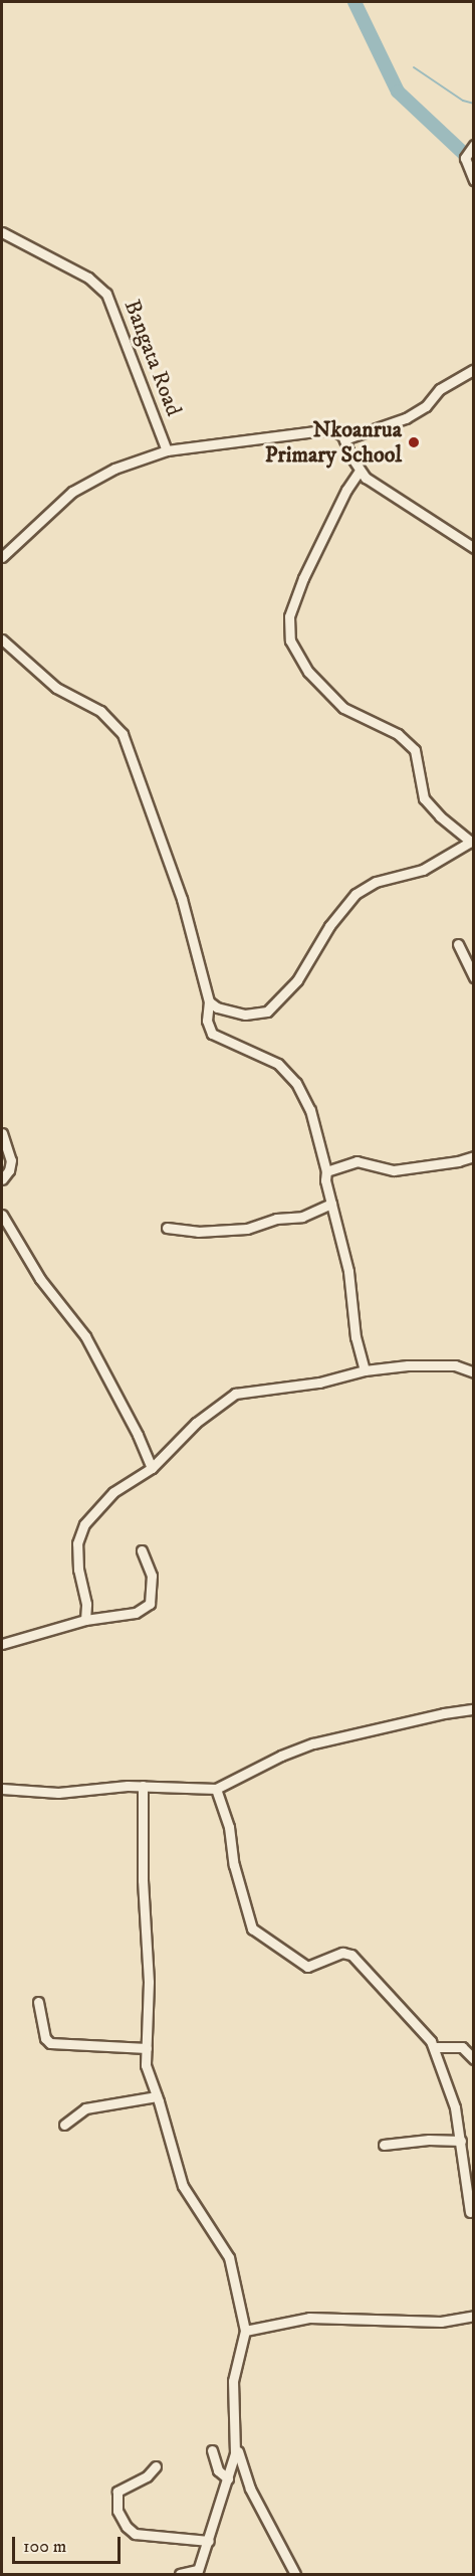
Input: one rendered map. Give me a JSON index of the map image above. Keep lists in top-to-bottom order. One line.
{"streets":{"street":["Bangata Road"]},"places":["Nkoanrua Primary School"],"scale_bar":"100 m"}
